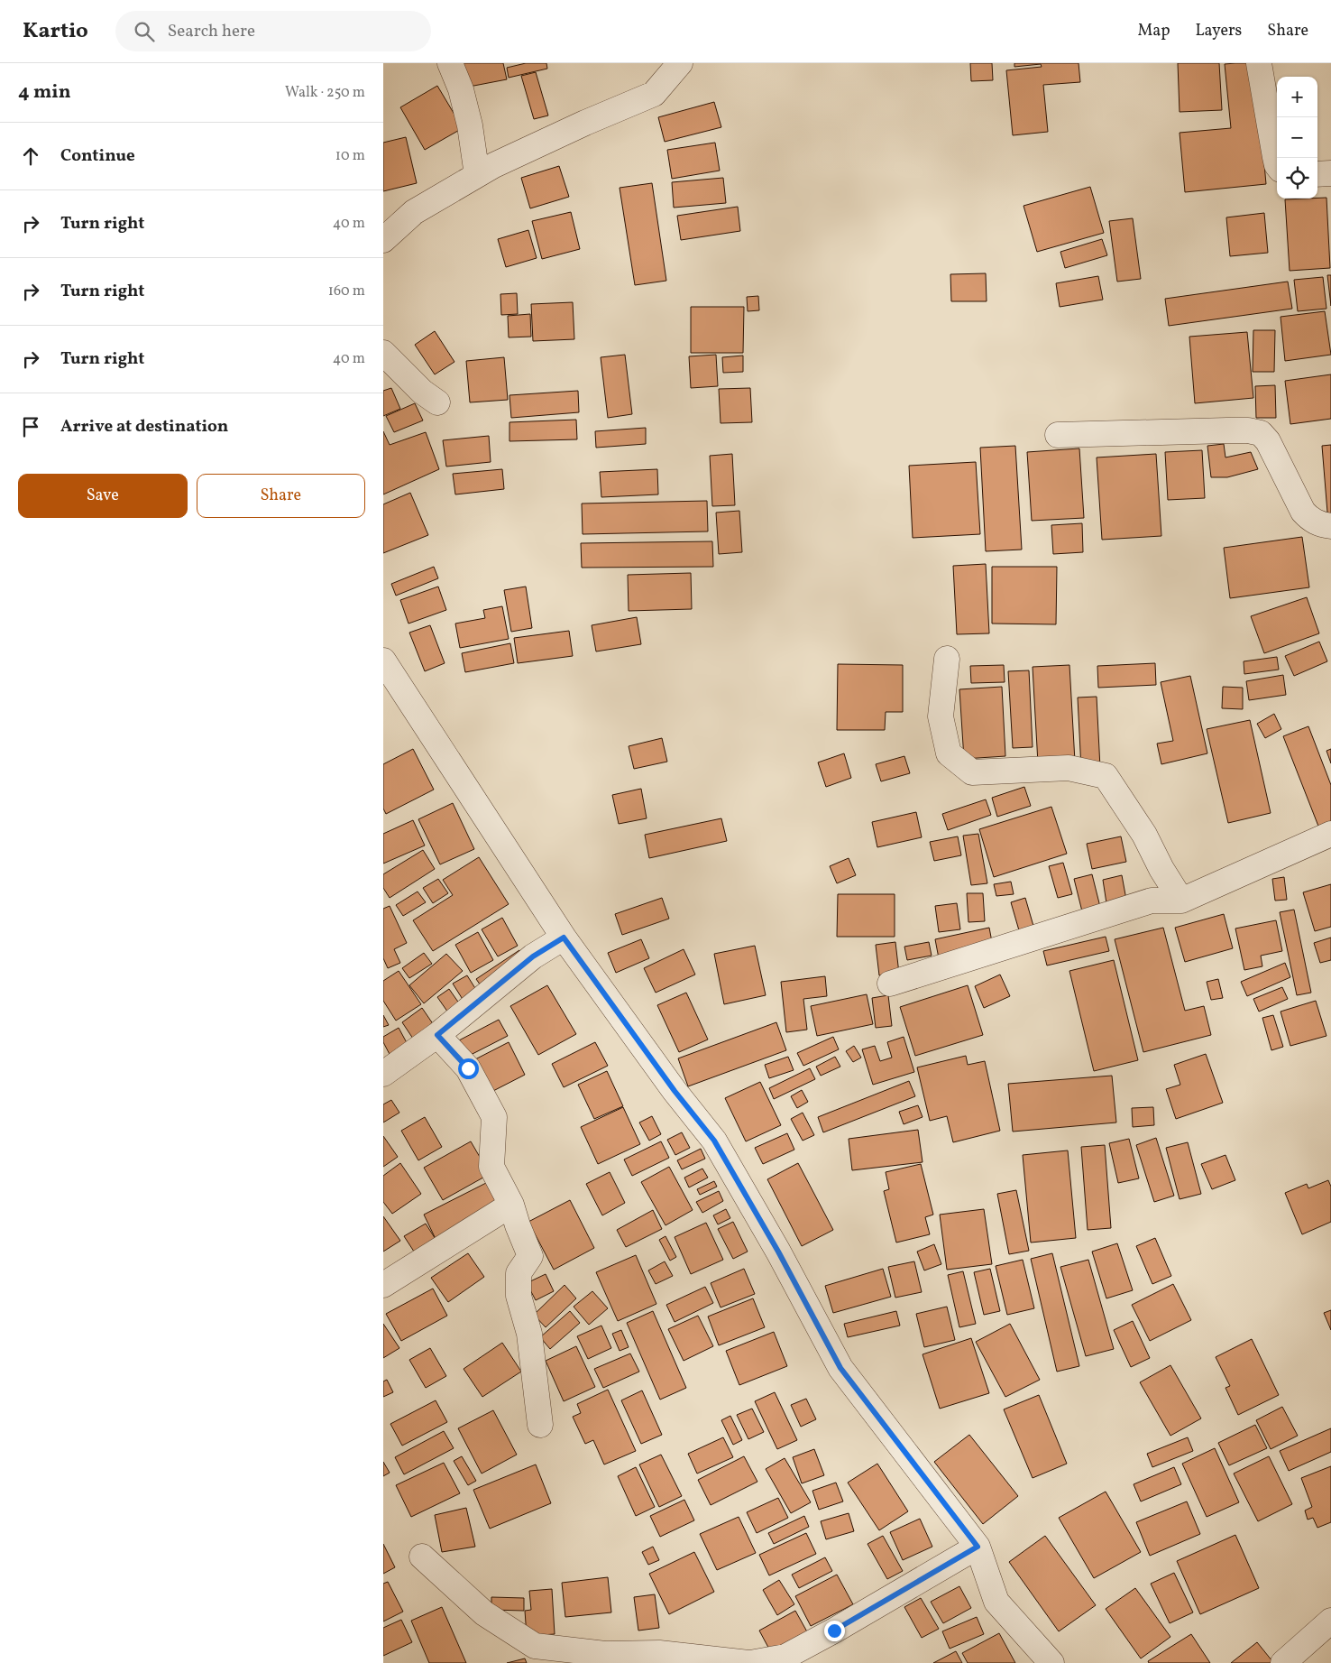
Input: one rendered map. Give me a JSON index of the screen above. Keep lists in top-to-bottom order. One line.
{"page":{"header":"Kartio","search":"Search here","nav":["Map","Layers","Share"],"heading":["4 min","Walk · 250 m"],"map_buttons":["+","−"],"list":[["Continue","10 m"],["Turn right","40 m"],["Turn right","160 m"],["Turn right","40 m"],"Arrive at destination"],"buttons":["Save","Share"]}}
